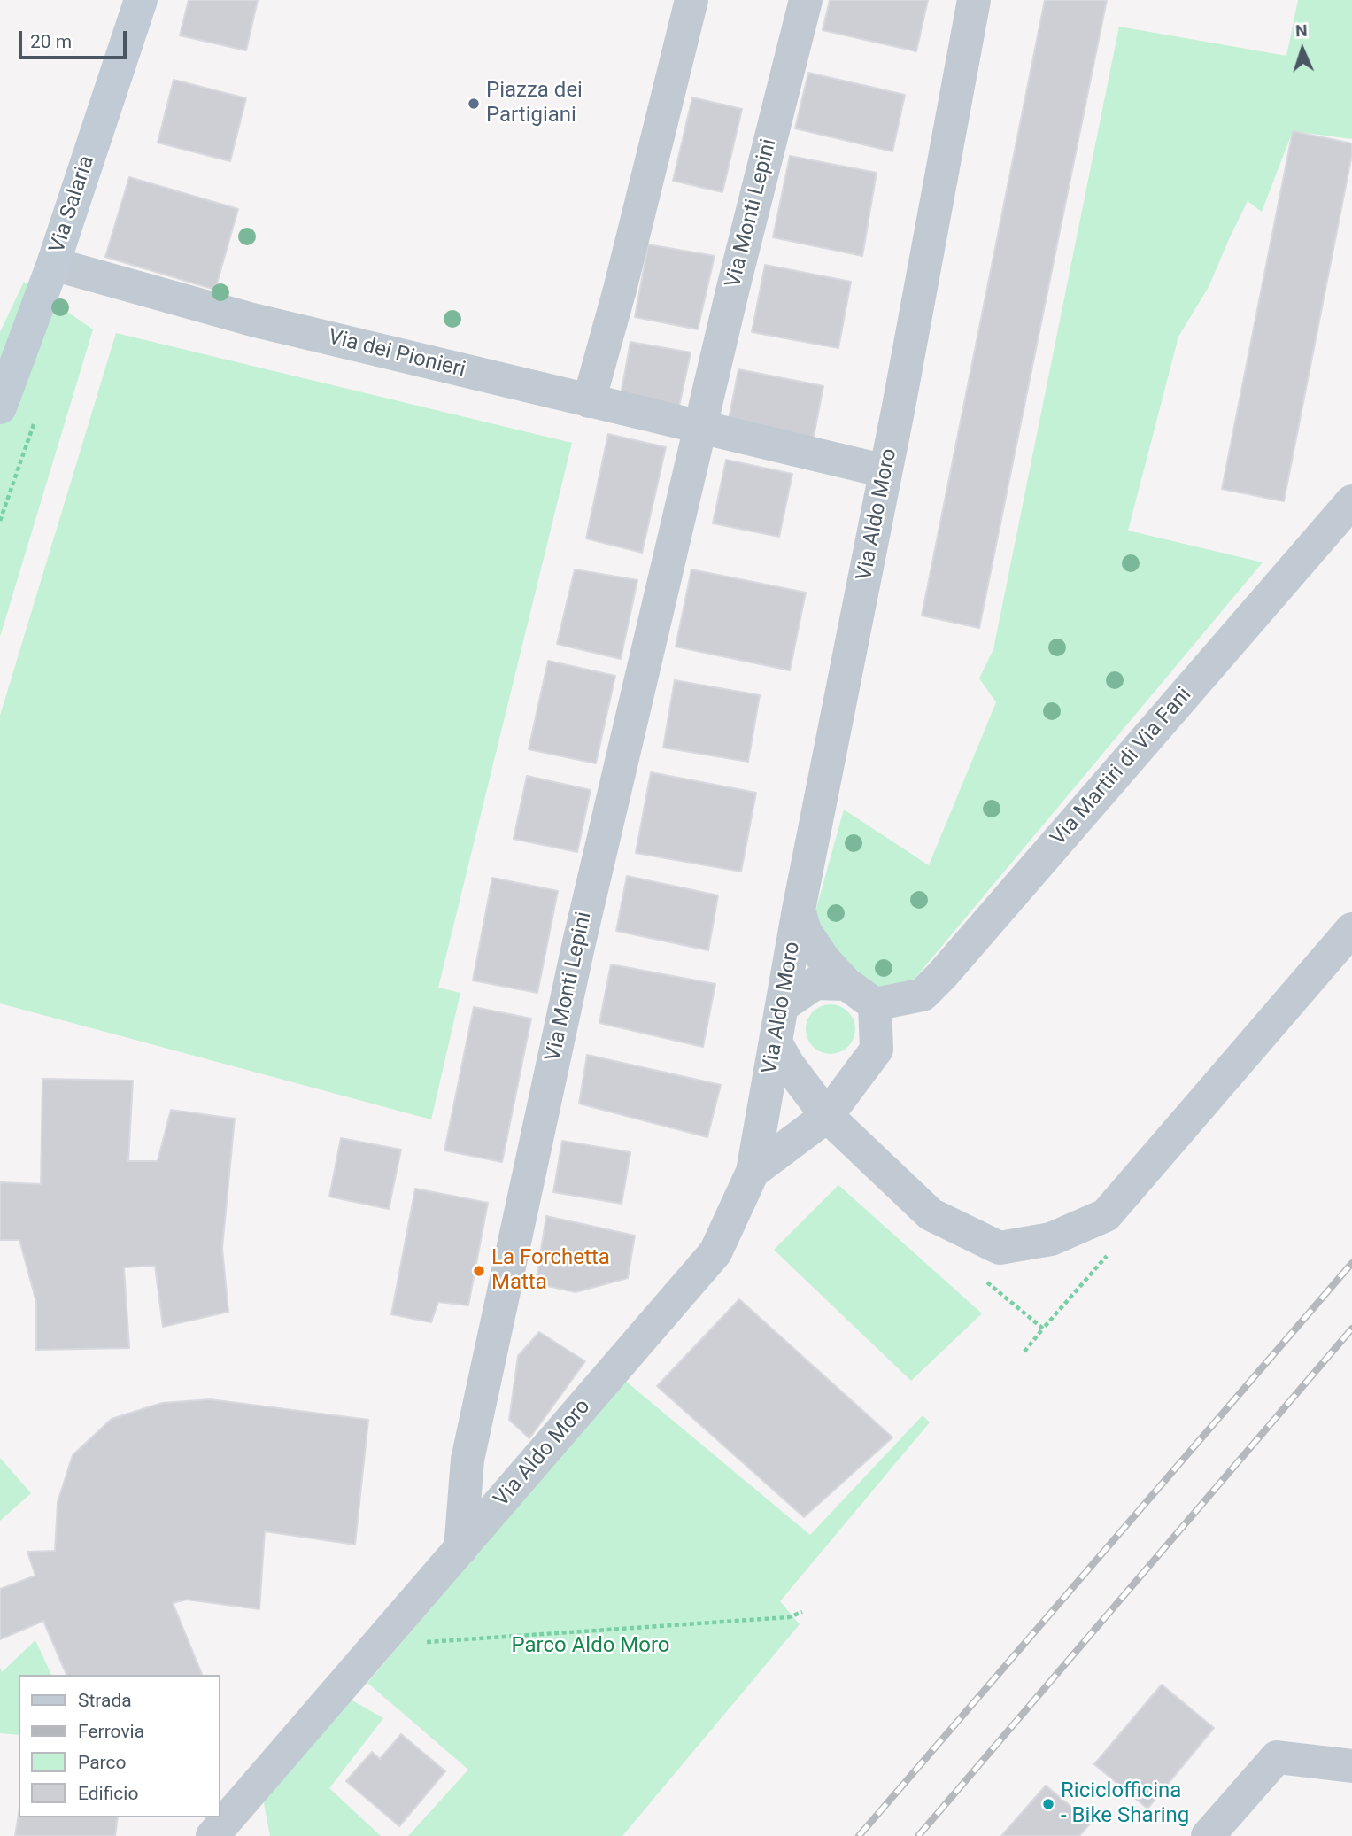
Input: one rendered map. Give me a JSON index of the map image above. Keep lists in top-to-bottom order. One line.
{"streets":{"main road":["Via Salaria"],"street":["Via Monti Lepini","Via dei Pionieri","Via Aldo Moro","Via Martiri di Via Fani"]},"crossings":[["Via Salaria","Via dei Pionieri"],["Via Monti Lepini","Via dei Pionieri"],["Via Monti Lepini","Via Aldo Moro"],["Via Aldo Moro","Via Martiri di Via Fani"]],"parks":["Parco Aldo Moro"],"places":["Piazza dei Partigiani","La Forchetta Matta","Riciclofficina - Bike Sharing"],"legend":["Strada","Ferrovia","Parco","Edificio"],"scale_bar":"20 m","north":"top"}
